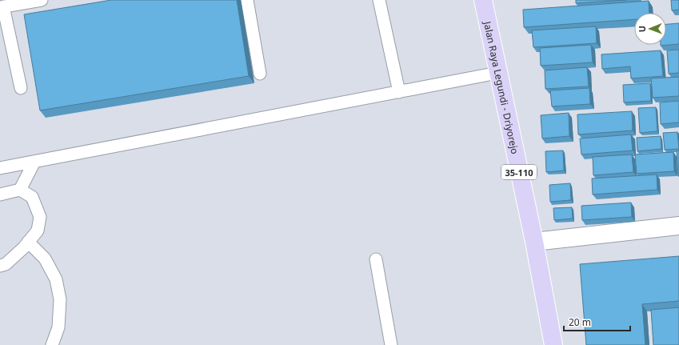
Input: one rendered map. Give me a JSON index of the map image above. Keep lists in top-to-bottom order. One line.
{"streets":{"main road":["Jalan Raya Legundi - Driyorejo","35-110"]},"scale_bar":"20 m","north":"left"}
